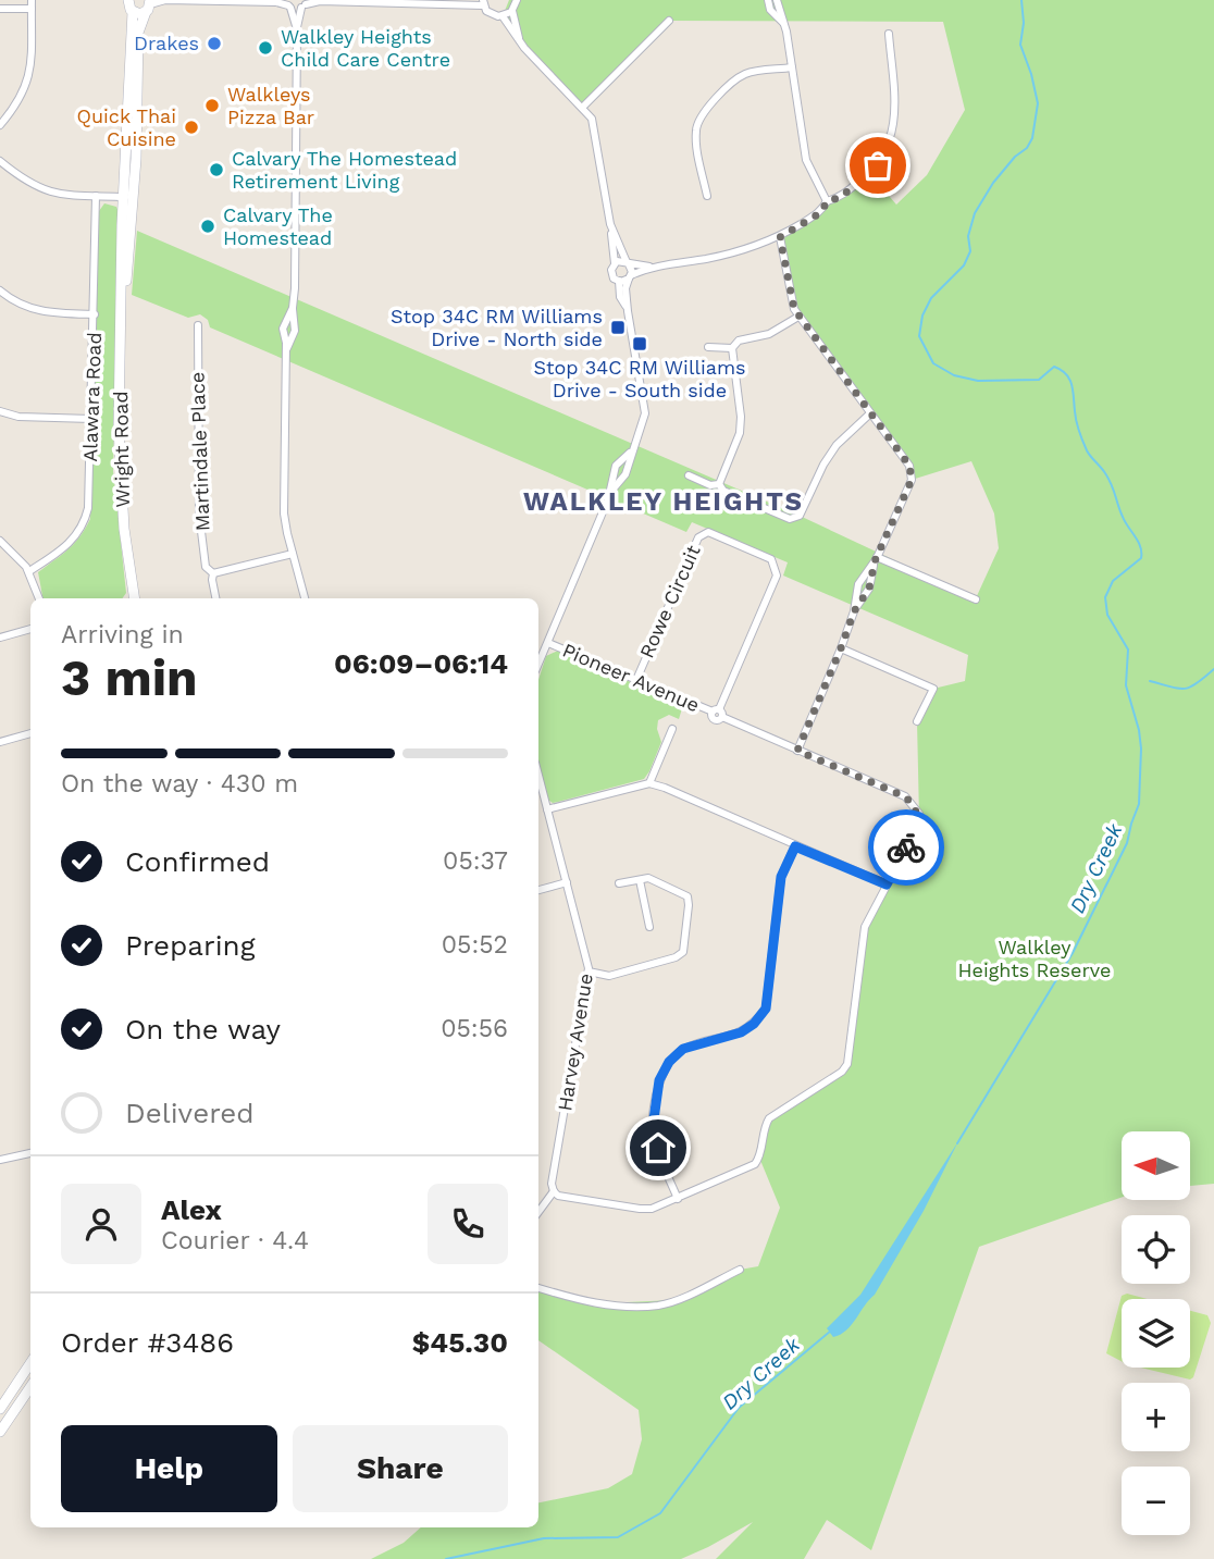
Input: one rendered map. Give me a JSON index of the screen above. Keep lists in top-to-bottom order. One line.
{"streets":{"main road":["Wright Road"],"street":["Alawara Road","Martindale Place","Rowe Circuit","Pioneer Avenue","Harvey Avenue"]},"crossings":[["Rowe Circuit","Pioneer Avenue"]],"districts":["WALKLEY HEIGHTS"],"water":["Dry Creek"],"parks":["Walkley Heights Reserve"],"places":{"other":["Drakes","Walkley Heights Child Care Centre","Walkleys Pizza Bar","Quick Thai Cuisine","Calvary The Homestead Retirement Living","Calvary The Homestead"],"transit":["Stop 34C RM Williams Drive - North side","Stop 34C RM Williams Drive - South side"]},"north":"left","page":{"heading":["3 min","Arriving in","06:09–06:14"],"panel":["Alex","Courier · 4.4","Order #3486","$45.30"],"bar":"On the way · 430 m","list":[["Confirmed","05:37"],["Preparing","05:52"],["On the way","05:56"],"Delivered"],"map_buttons":["+","−"],"buttons":["Help","Share"]}}
